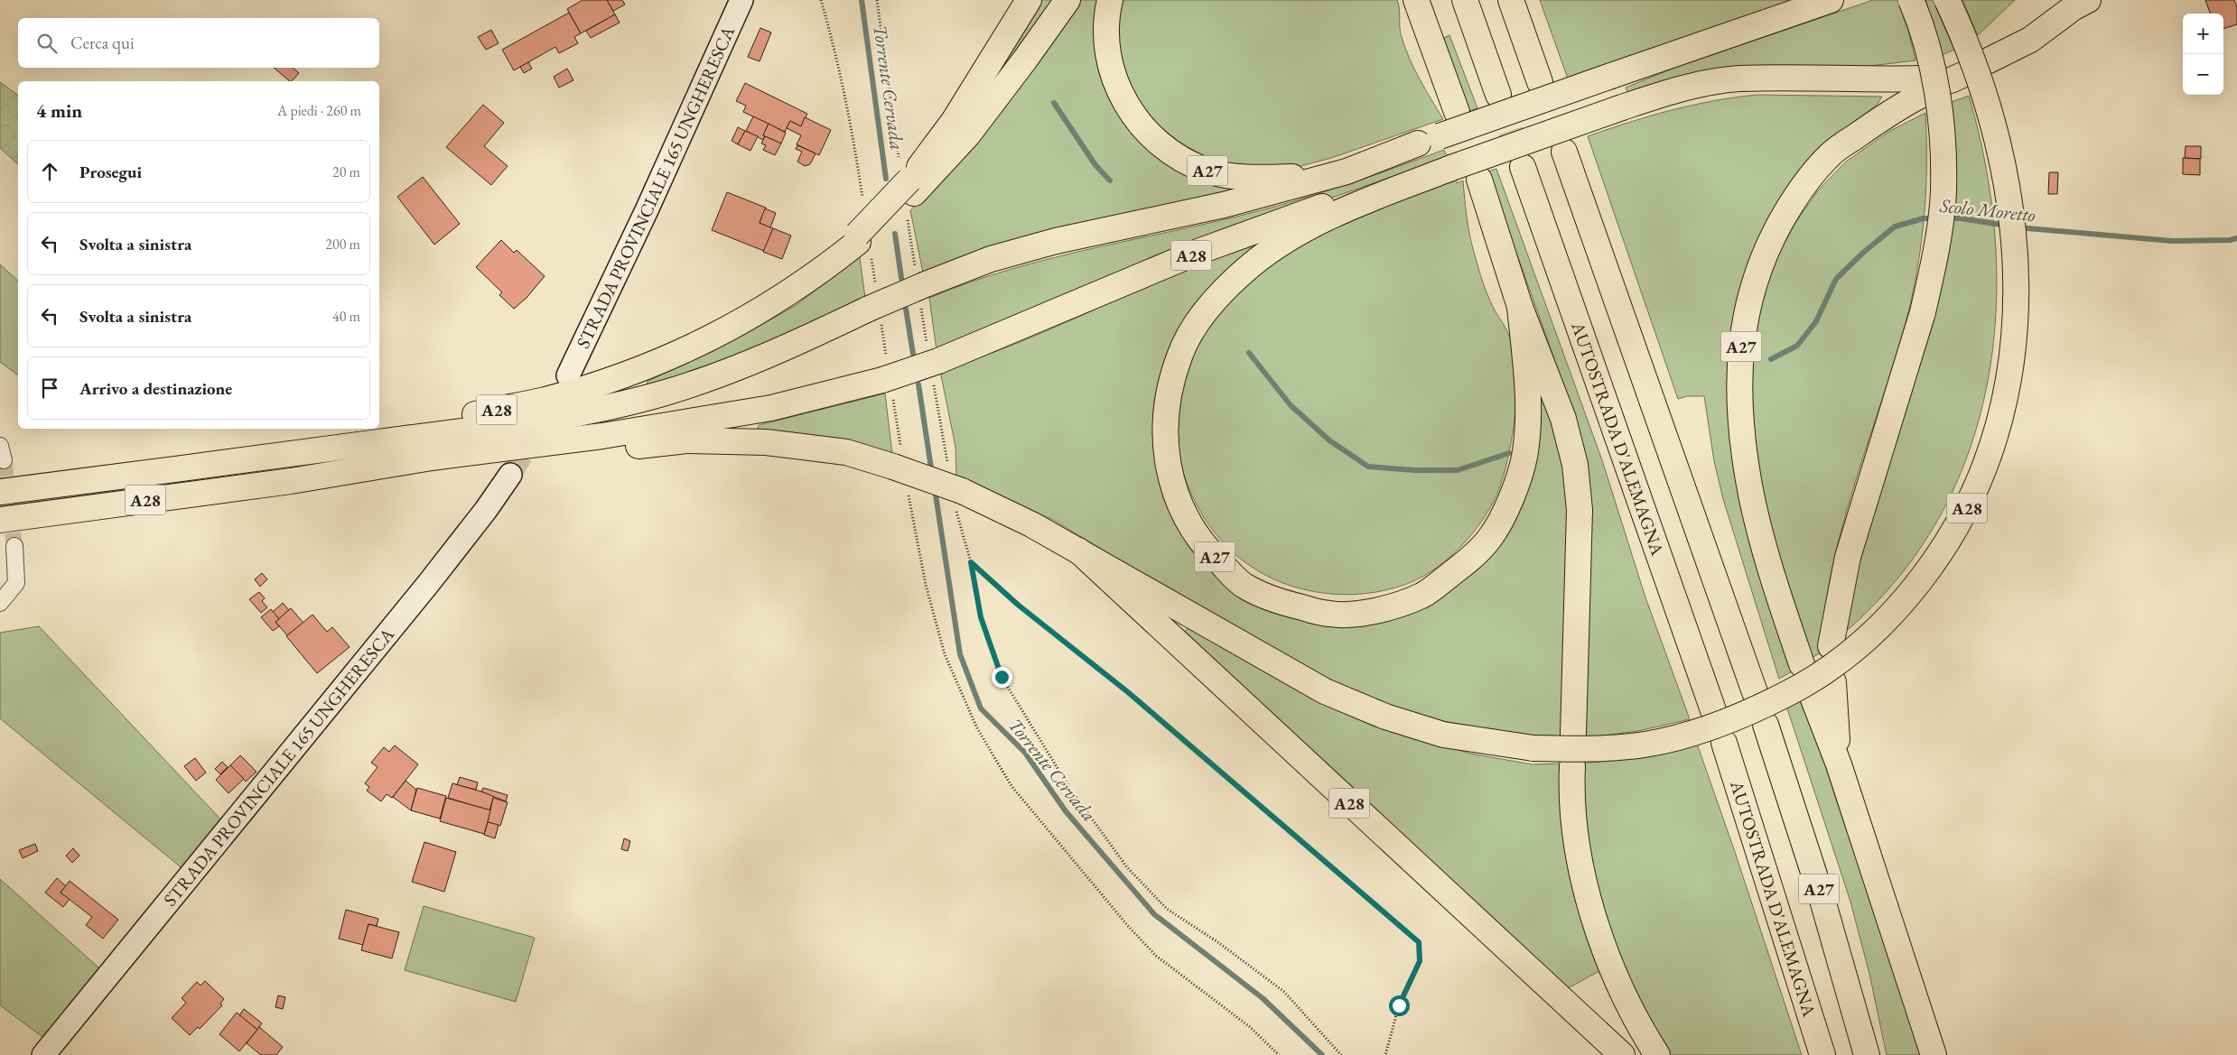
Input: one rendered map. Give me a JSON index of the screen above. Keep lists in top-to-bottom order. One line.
{"streets":{"highway":["A27","A28","AUTOSTRADA D'ALEMAGNA"],"main road":["STRADA PROVINCIALE 165 UNGHERESCA"]},"crossings":[["A27","A28"]],"water":["Torrente Cervada","Scolo Moretto"],"page":{"map_buttons":["+","−"],"search":"Cerca qui","heading":["4 min","A piedi · 260 m"],"list":[["Prosegui","20 m"],["Svolta a sinistra","200 m"],["Svolta a sinistra","40 m"],"Arrivo a destinazione"]}}
